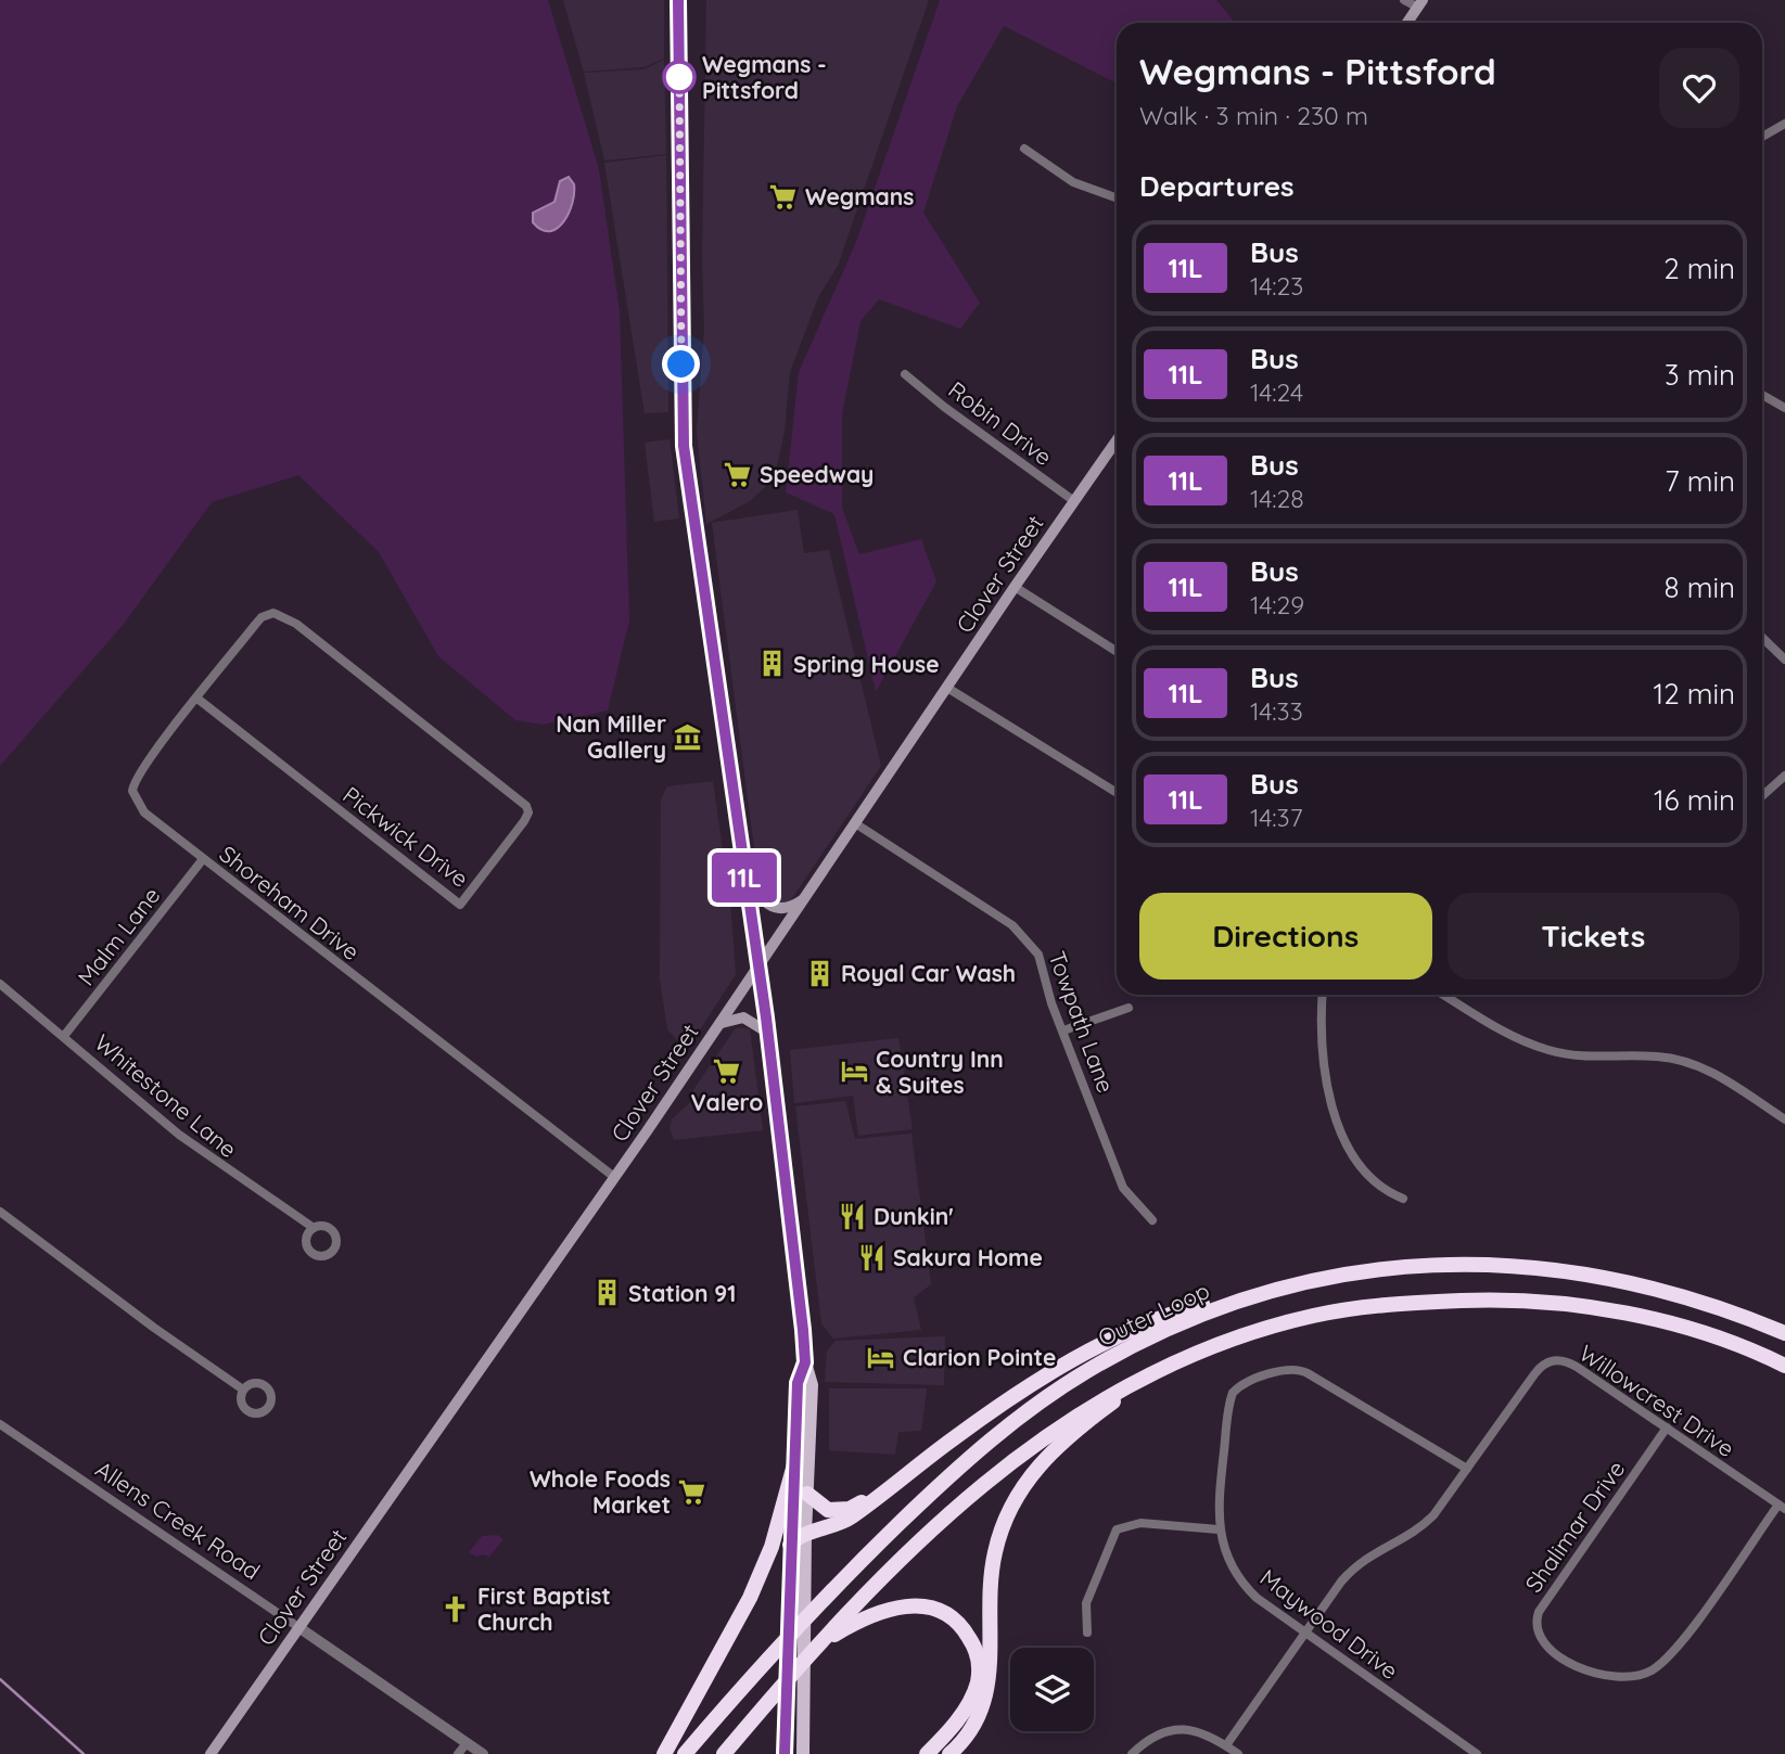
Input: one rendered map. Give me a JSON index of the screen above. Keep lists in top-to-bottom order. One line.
{"streets":{"highway":["Outer Loop"],"main road":["Clover Street"],"street":["Robin Drive","Pickwick Drive","Shoreham Drive","Malm Lane","Towpath Lane","Whitestone Lane","Willowcrest Drive","Allens Creek Road","Shalimar Drive","Maywood Drive"]},"crossings":[["Robin Drive","Clover Street"],["Clover Street","Shoreham Drive"],["Clover Street","Towpath Lane"],["Clover Street","Allens Creek Road"],["Pickwick Drive","Shoreham Drive"],["Shoreham Drive","Malm Lane"],["Malm Lane","Whitestone Lane"],["Willowcrest Drive","Shalimar Drive"],["Willowcrest Drive","Maywood Drive"]],"places":{"other":["Wegmans - Pittsford"],"supermarket":["Wegmans","Speedway","Valero","Whole Foods Market"],"building":["Spring House","Royal Car Wash","Station 91"],"museum":["Nan Miller Gallery"],"hotel":["Country Inn & Suites","Clarion Pointe"],"restaurant":["Dunkin'","Sakura Home"],"church":["First Baptist Church"]},"lines":["bus line 11L"],"page":{"on_map":"11L","heading":[["Wegmans - Pittsford","Walk · 3 min · 230 m"],"Departures"],"list":[{"mark":"11L","name":"Bus","note":"14:23","value":"2 min"},{"mark":"11L","name":"Bus","note":"14:24","value":"3 min"},{"mark":"11L","name":"Bus","note":"14:28","value":"7 min"},{"mark":"11L","name":"Bus","note":"14:29","value":"8 min"},{"mark":"11L","name":"Bus","note":"14:33","value":"12 min"},{"mark":"11L","name":"Bus","note":"14:37","value":"16 min"}],"buttons":["Directions","Tickets"]}}
